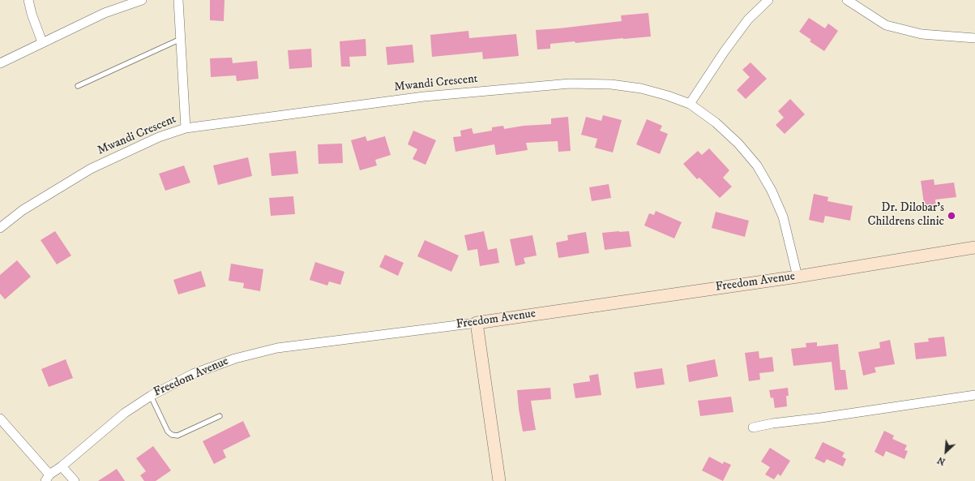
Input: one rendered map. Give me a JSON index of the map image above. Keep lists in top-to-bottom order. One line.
{"streets":{"main road":["Freedom Avenue"],"street":["Mwandi Crescent"]},"crossings":[["Mwandi Crescent","Freedom Avenue"]],"places":["Dr. Dilobar's Childrens clinic"],"north":"bottom left"}
